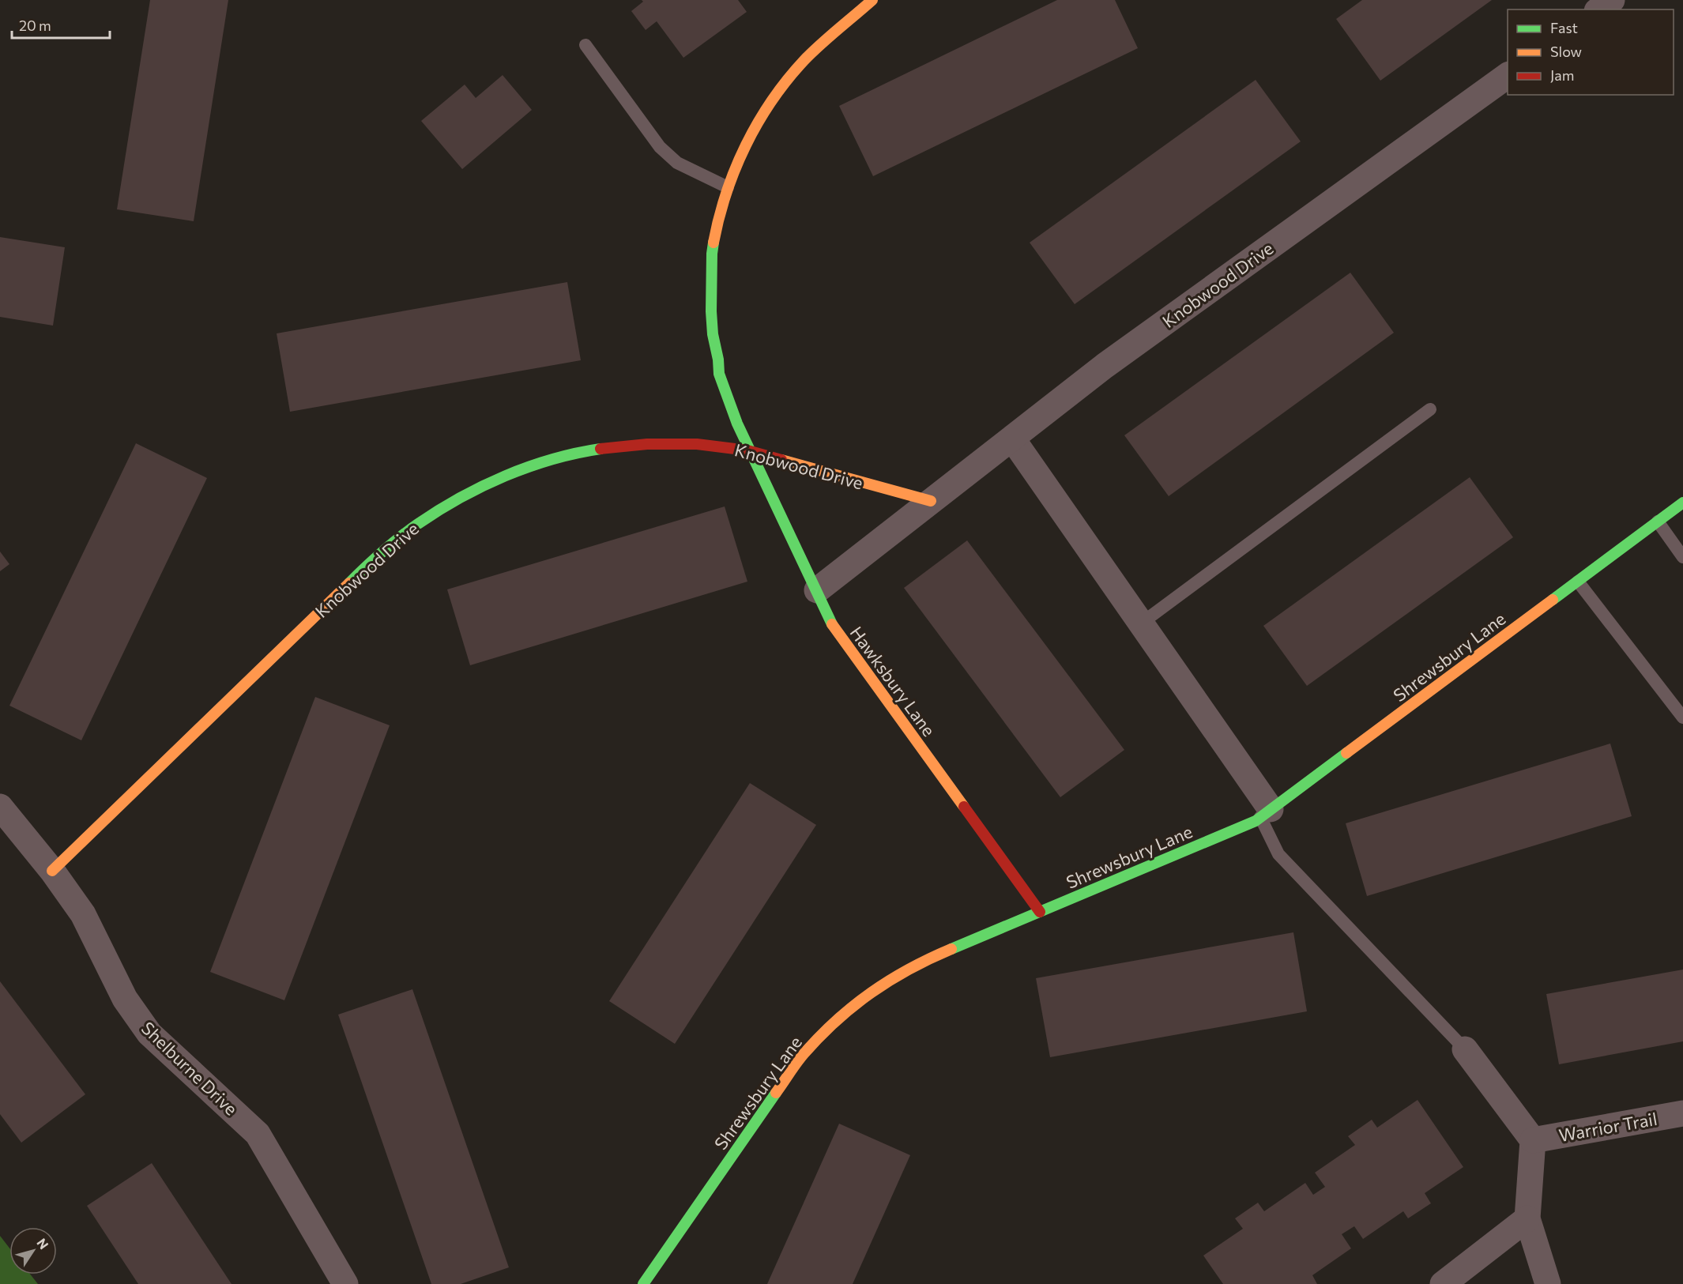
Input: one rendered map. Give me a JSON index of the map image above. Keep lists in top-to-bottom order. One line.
{"streets":{"street":["Knobwood Drive","Shrewsbury Lane","Hawksbury Lane","Shelburne Drive","Warrior Trail"]},"crossings":[["Knobwood Drive","Hawksbury Lane"],["Knobwood Drive","Shelburne Drive"],["Shrewsbury Lane","Hawksbury Lane"]],"legend":["Fast","Slow","Jam"],"scale_bar":"20 m","north":"top right"}
